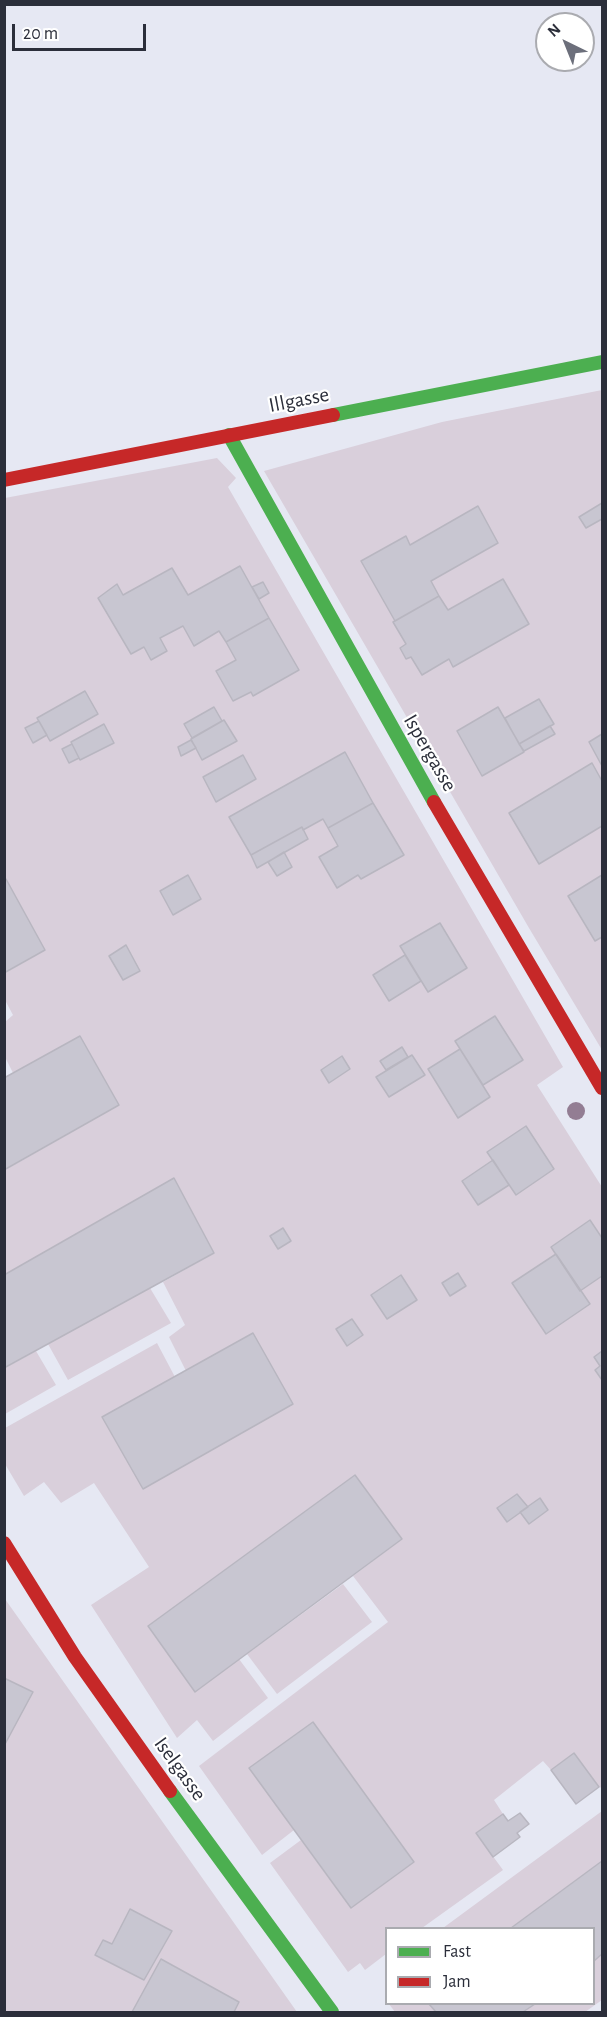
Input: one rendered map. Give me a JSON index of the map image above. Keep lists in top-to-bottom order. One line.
{"streets":{"street":["Illgasse","Ispergasse","Iselgasse"]},"crossings":[["Illgasse","Ispergasse"]],"legend":["Fast","Jam"],"scale_bar":"20 m","north":"top left"}
